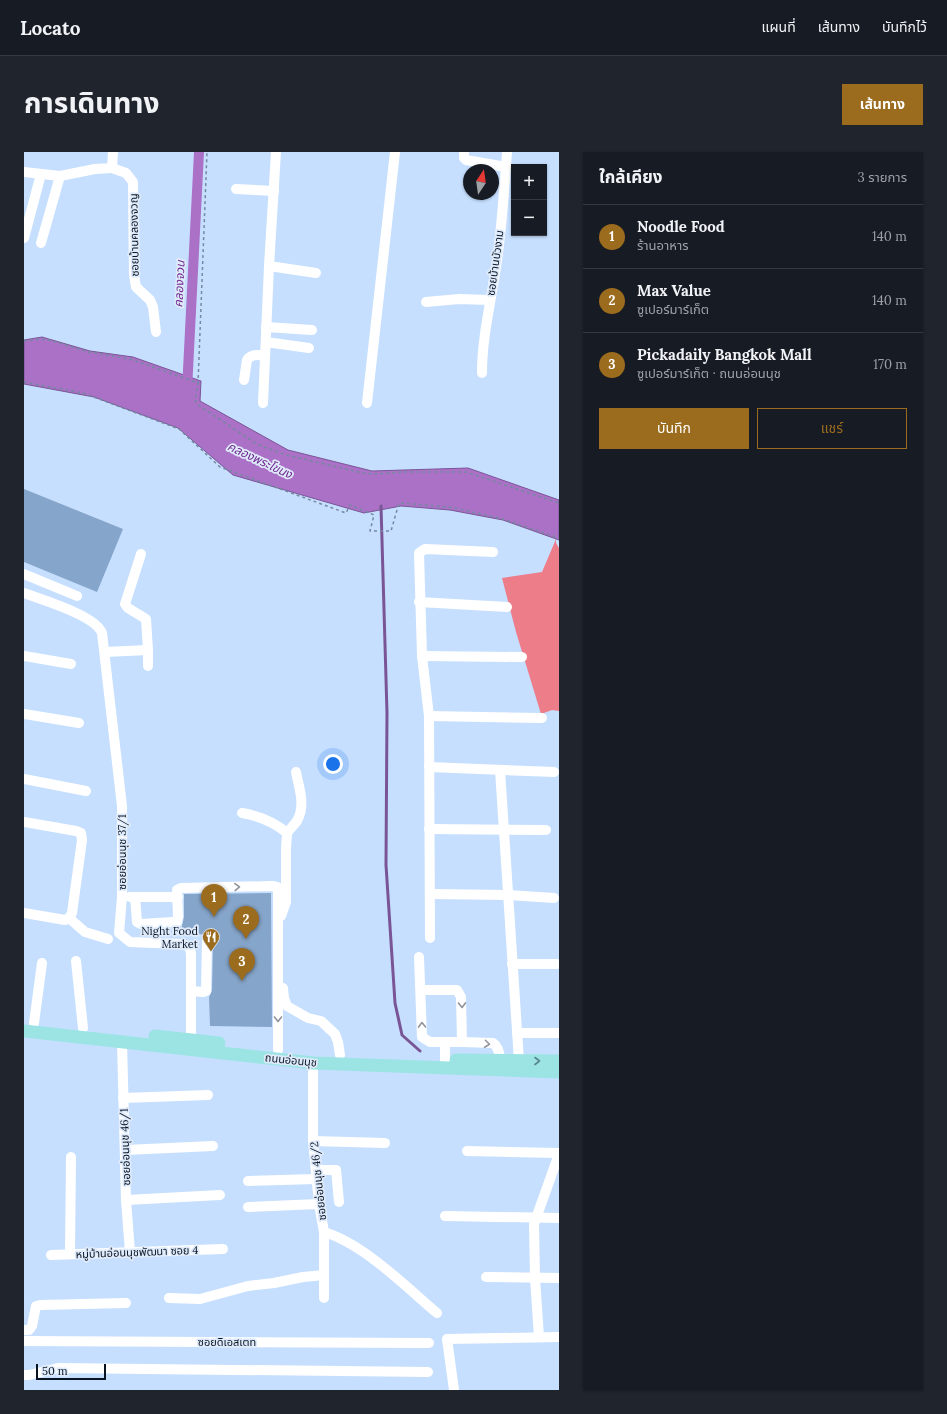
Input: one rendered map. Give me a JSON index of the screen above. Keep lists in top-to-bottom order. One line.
{"streets":{"main road":["ถนนอ่อนนุช"],"street":["ซอยบ้านคลองจวญ","ซอยบ้านบัวงาม","ซอยอ่อนนุช 37/1","ซอยอ่อนนุช 46/1","ซอยอ่อนนุช 46/2","หมู่บ้านอ่อนนุชพัฒนา ซอย 4","ซอยดิเอสเตท"]},"crossings":[["ซอยอ่อนนุช 37/1","ถนนอ่อนนุช"],["ถนนอ่อนนุช","ซอยอ่อนนุช 46/1"],["ถนนอ่อนนุช","ซอยอ่อนนุช 46/2"],["ซอยอ่อนนุช 46/1","หมู่บ้านอ่อนนุชพัฒนา ซอย 4"]],"water":["คลองจวน","คลองพระโขนง"],"places":{"restaurant":["Night Food Market"]},"scale_bar":"50 m","north":"top","page":{"header":"Locato","nav":["แผนที่","เส้นทาง","บันทึกไว้"],"title":"การเดินทาง","buttons":["เส้นทาง",["บันทึก","แชร์"]],"heading":["ใกล้เคียง","3 รายการ"],"map_buttons":["+","−"],"list":[{"mark":"1","name":"Noodle Food","note":"ร้านอาหาร","value":"140 m"},{"mark":"2","name":"Max Value","note":"ซูเปอร์มาร์เก็ต","value":"140 m"},{"mark":"3","name":"Pickadaily Bangkok Mall","note":"ซูเปอร์มาร์เก็ต · ถนนอ่อนนุช","value":"170 m"}],"pins":["1","2","3"],"scale":"50 m"}}
